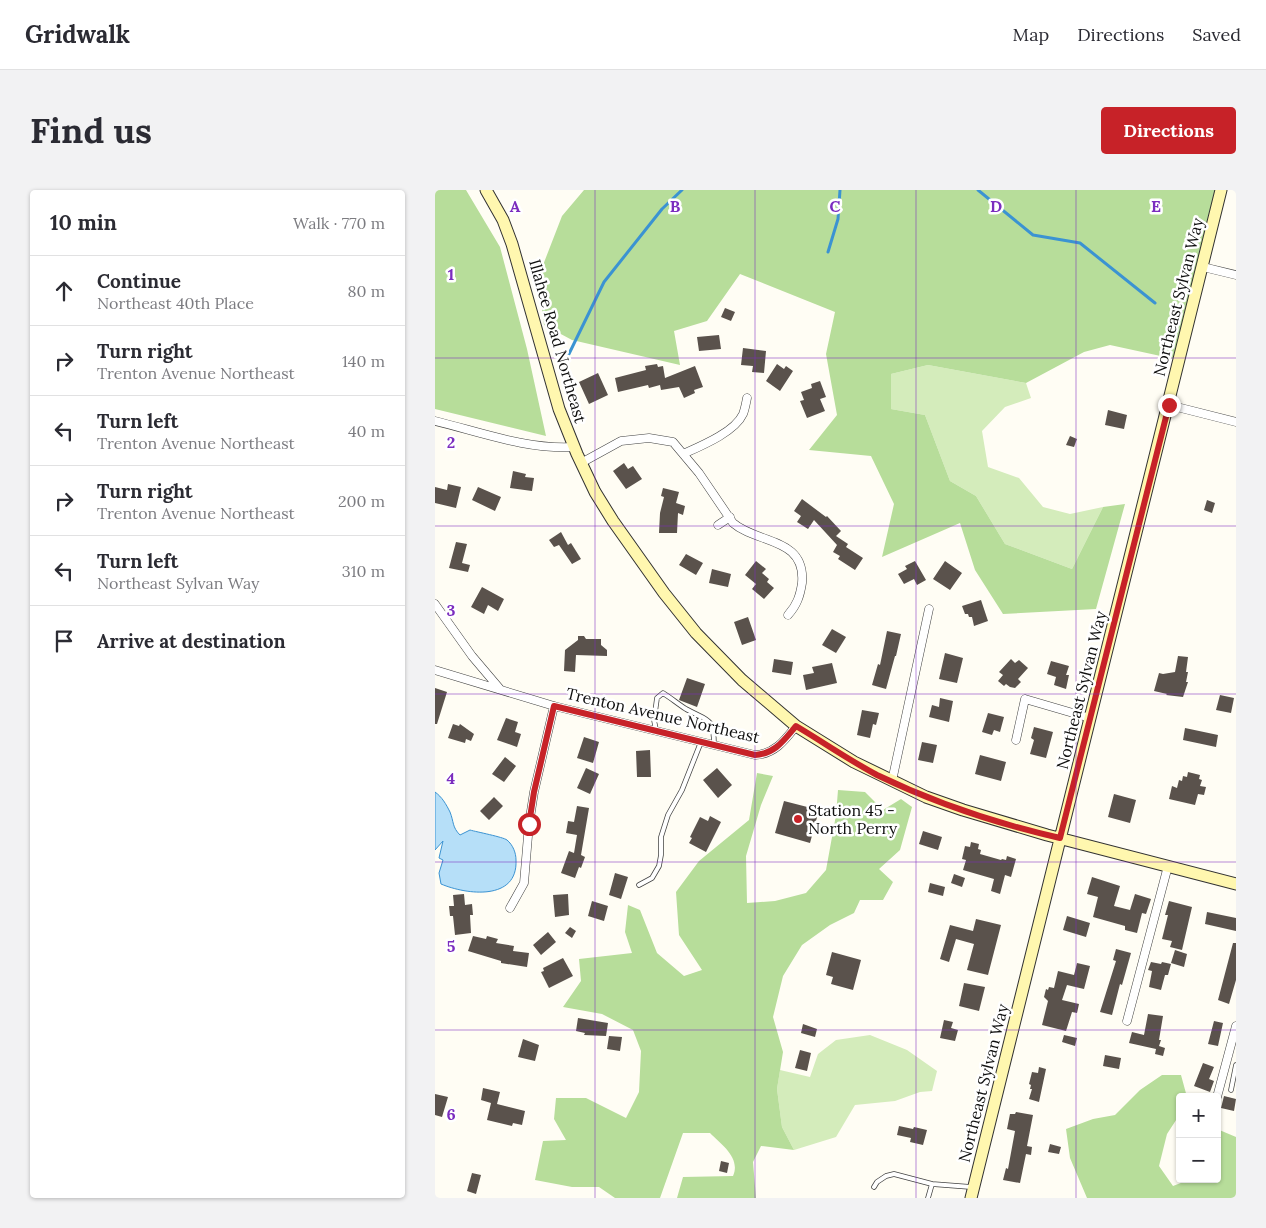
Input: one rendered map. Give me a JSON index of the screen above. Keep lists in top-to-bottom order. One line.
{"streets":{"main road":["Northeast Sylvan Way","Illahee Road Northeast"],"street":["Trenton Avenue Northeast"]},"crossings":[["Illahee Road Northeast","Trenton Avenue Northeast"]],"places":["Station 45 - North Perry"],"page":{"header":"Gridwalk","nav":["Map","Directions","Saved"],"buttons":"Directions","title":"Find us","heading":["10 min","Walk · 770 m"],"list":[["Continue","Northeast 40th Place","80 m"],["Turn right","Trenton Avenue Northeast","140 m"],["Turn left","Trenton Avenue Northeast","40 m"],["Turn right","Trenton Avenue Northeast","200 m"],["Turn left","Northeast Sylvan Way","310 m"],"Arrive at destination"],"map_buttons":["+","−"]},"grid":{"columns":["A","B","C","D","E"],"rows":["1","2","3","4","5","6"]}}
